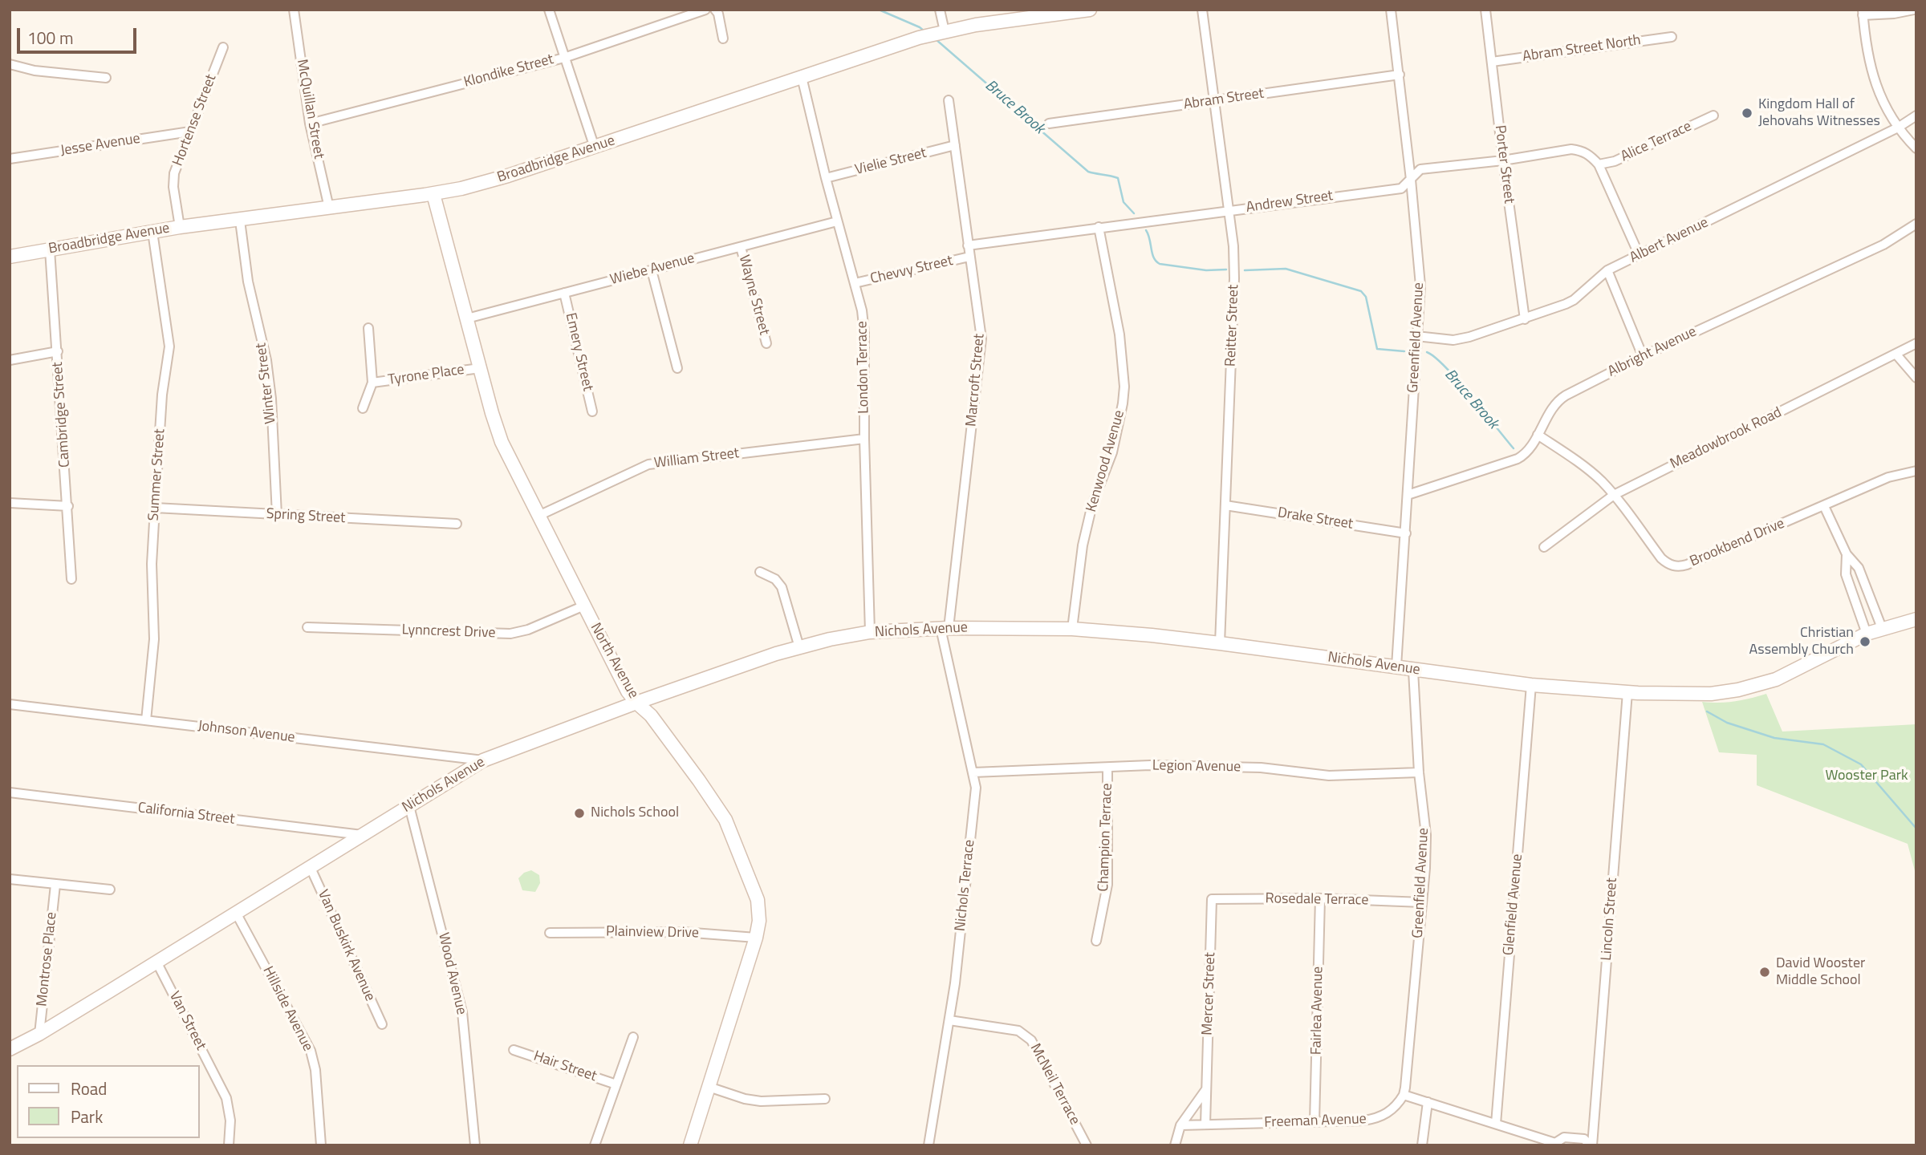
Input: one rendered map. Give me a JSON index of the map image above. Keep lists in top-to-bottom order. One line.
{"streets":{"main road":["Broadbridge Avenue","Nichols Avenue","North Avenue"],"street":["Abram Street North","Klondike Street","Abram Street","McQuillan Street","Hortense Street","Alice Terrace","Jesse Avenue","Vielie Street","Porter Street","Andrew Street","Albert Avenue","Wiebe Avenue","Chevvy Street","Wayne Street","Reitter Street","Greenfield Avenue","Emery Street","Albright Avenue","London Terrace","Tyrone Place","Marcroft Street","Winter Street","Cambridge Street","Meadowbrook Road","William Street","Kenwood Avenue","Summer Street","Spring Street","Drake Street","Brookbend Drive","Lynncrest Drive","Johnson Avenue","Legion Avenue","California Street","Champion Terrace","Nichols Terrace","Rosedale Terrace","Glenfield Avenue","Lincoln Street","Plainview Drive","Van Buskirk Avenue","Montrose Place","Wood Avenue","Mercer Street","Hillside Avenue","Fairlea Avenue","Van Street","Hair Street","McNeil Terrace","Freeman Avenue"]},"crossings":[["Abram Street North","Porter Street"],["Klondike Street","McQuillan Street"],["Abram Street","Reitter Street"],["Abram Street","Greenfield Avenue"],["McQuillan Street","Broadbridge Avenue"],["Hortense Street","Jesse Avenue"],["Hortense Street","Broadbridge Avenue"],["Alice Terrace","Andrew Street"],["Broadbridge Avenue","London Terrace"],["Broadbridge Avenue","Winter Street"],["Broadbridge Avenue","Cambridge Street"],["Broadbridge Avenue","Summer Street"],["Broadbridge Avenue","North Avenue"],["Vielie Street","London Terrace"],["Vielie Street","Marcroft Street"],["Porter Street","Andrew Street"],["Porter Street","Albert Avenue"],["Andrew Street","Reitter Street"],["Andrew Street","Greenfield Avenue"],["Andrew Street","Marcroft Street"],["Andrew Street","Kenwood Avenue"],["Albert Avenue","Greenfield Avenue"],["Wiebe Avenue","Wayne Street"],["Wiebe Avenue","Emery Street"],["Wiebe Avenue","London Terrace"],["Wiebe Avenue","North Avenue"],["Chevvy Street","London Terrace"],["Chevvy Street","Marcroft Street"],["Reitter Street","Drake Street"],["Reitter Street","Nichols Avenue"],["Greenfield Avenue","Albright Avenue"],["Greenfield Avenue","Drake Street"],["Greenfield Avenue","Nichols Avenue"],["Greenfield Avenue","Legion Avenue"],["Greenfield Avenue","Rosedale Terrace"],["Greenfield Avenue","Freeman Avenue"],["Albright Avenue","Brookbend Drive"],["London Terrace","William Street"],["London Terrace","Nichols Avenue"],["Tyrone Place","North Avenue"],["Marcroft Street","Nichols Avenue"],["Marcroft Street","Nichols Terrace"],["Winter Street","Spring Street"],["Meadowbrook Road","Brookbend Drive"],["William Street","North Avenue"],["Kenwood Avenue","Nichols Avenue"],["Summer Street","Spring Street"],["Summer Street","Johnson Avenue"],["Nichols Avenue","North Avenue"],["Nichols Avenue","Johnson Avenue"],["Nichols Avenue","California Street"],["Nichols Avenue","Nichols Terrace"],["Nichols Avenue","Glenfield Avenue"],["Nichols Avenue","Lincoln Street"],["Nichols Avenue","Van Buskirk Avenue"],["Nichols Avenue","Montrose Place"],["Nichols Avenue","Wood Avenue"],["Nichols Avenue","Hillside Avenue"],["Nichols Avenue","Van Street"],["Lynncrest Drive","North Avenue"],["North Avenue","Plainview Drive"],["Legion Avenue","Champion Terrace"],["Legion Avenue","Nichols Terrace"],["Nichols Terrace","McNeil Terrace"],["Rosedale Terrace","Mercer Street"],["Rosedale Terrace","Fairlea Avenue"],["Mercer Street","Freeman Avenue"],["Fairlea Avenue","Freeman Avenue"]],"water":["Bruce Brook"],"parks":["Wooster Park"],"places":["Kingdom Hall of Jehovahs Witnesses","Christian Assembly Church","Nichols School","David Wooster Middle School"],"legend":["Road","Park"],"scale_bar":"100 m"}
